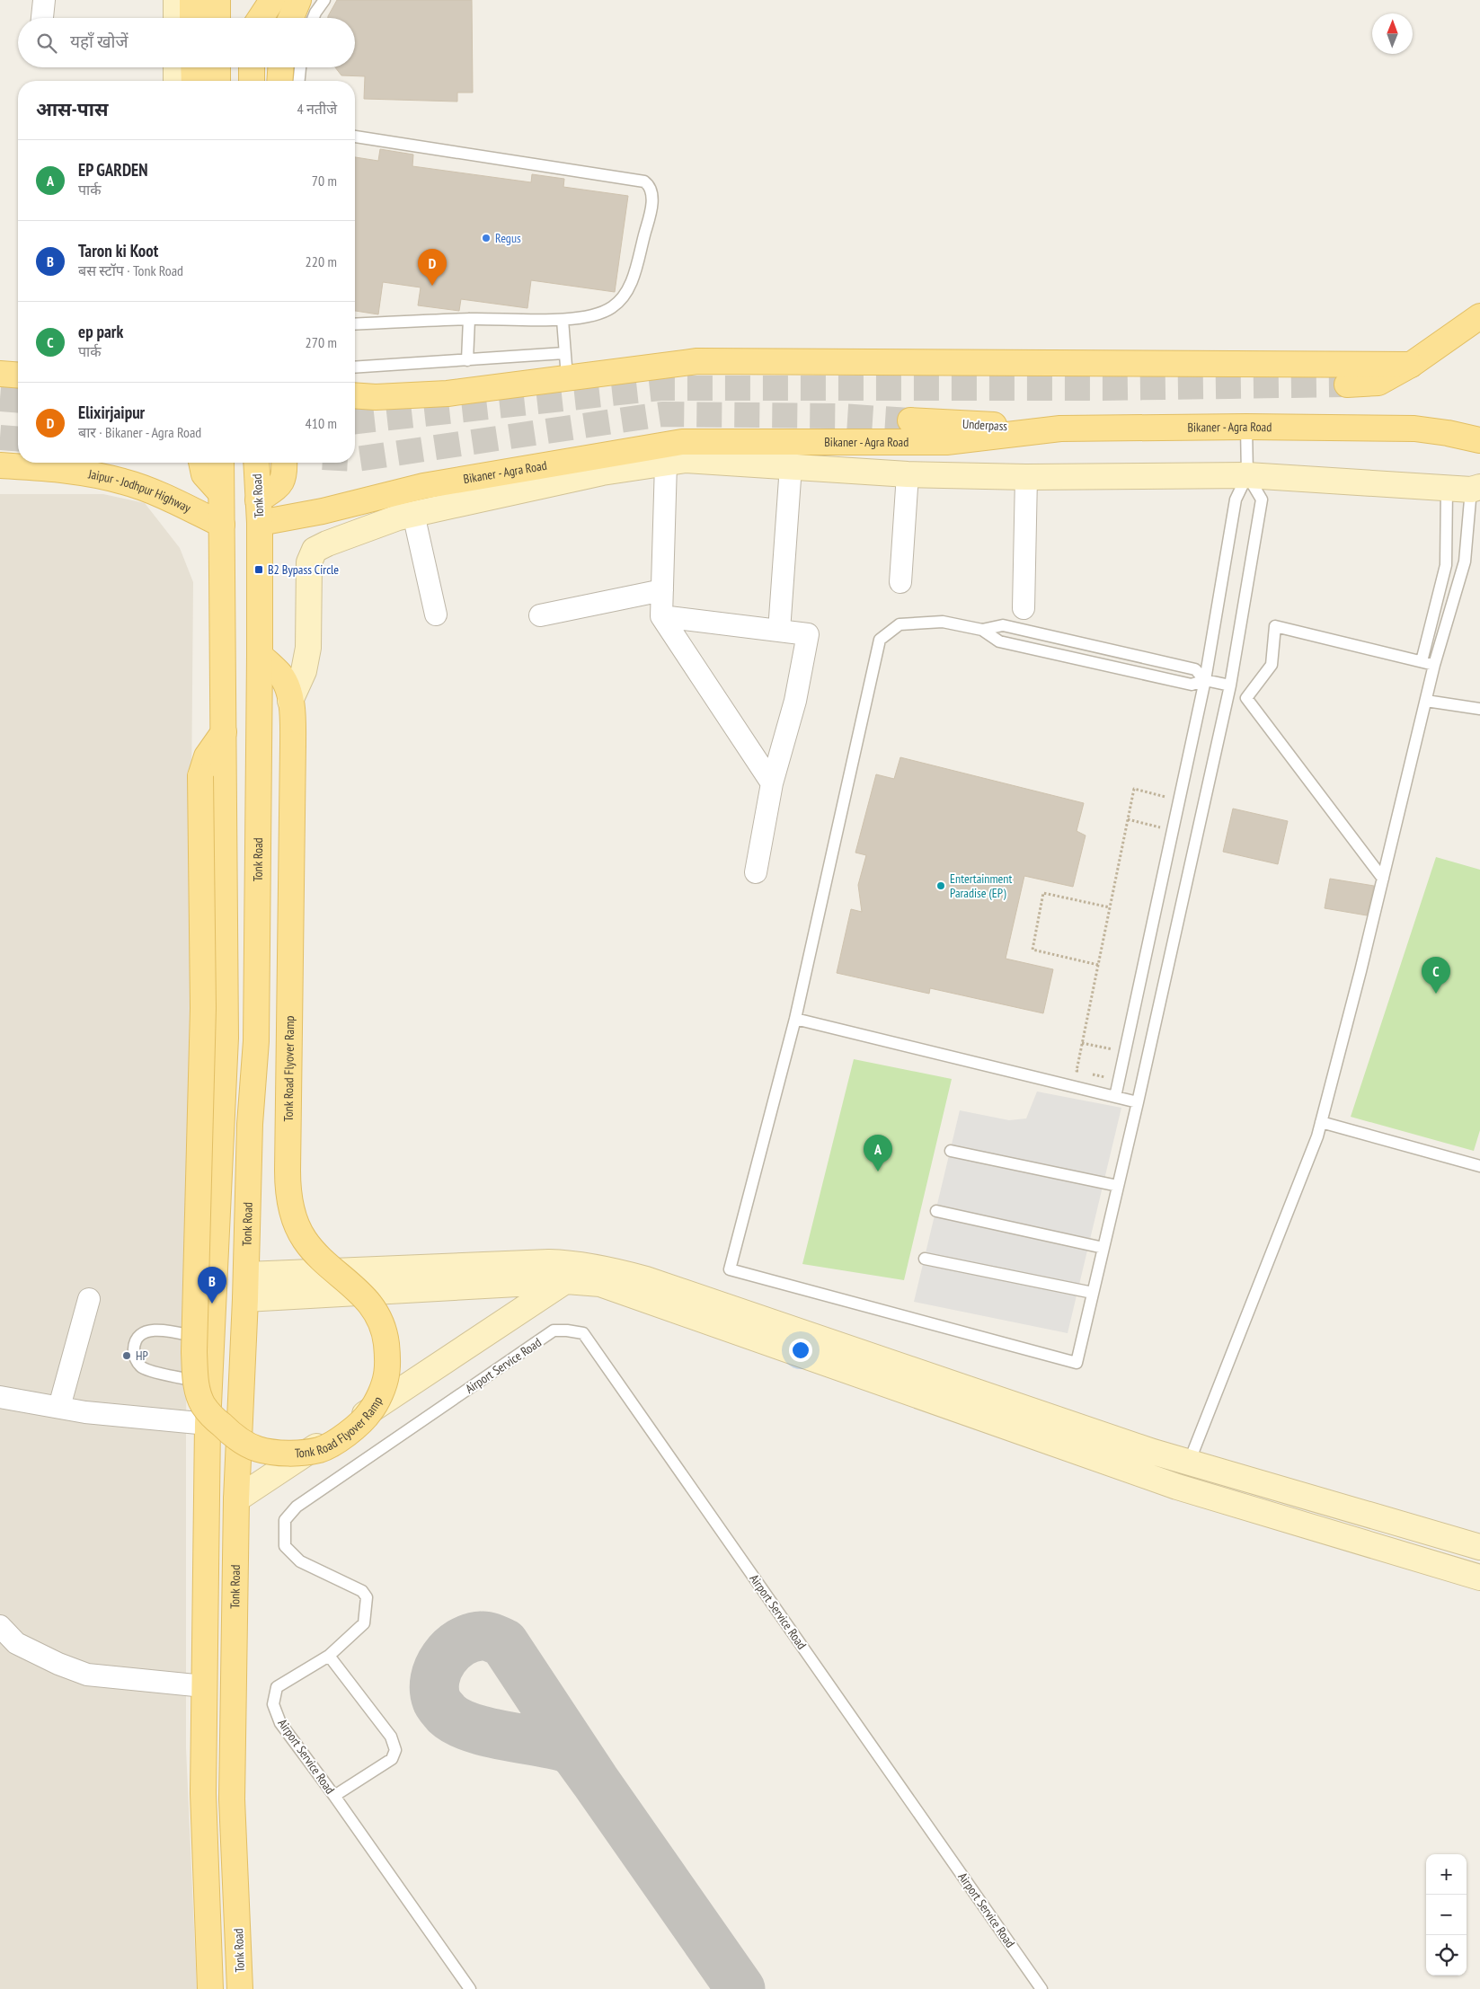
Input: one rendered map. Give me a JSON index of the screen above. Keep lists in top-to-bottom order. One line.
{"streets":{"main road":["Underpass","Bikaner - Agra Road","Jaipur - Jodhpur Highway","Tonk Road","Tonk Road Flyover Ramp"],"lane":["Airport Service Road"]},"crossings":[["Underpass","Bikaner - Agra Road"],["Bikaner - Agra Road","Tonk Road"],["Tonk Road","Tonk Road Flyover Ramp"]],"places":{"other":["Regus","Entertainment Paradise (EP)","HP"],"transit":["B2 Bypass Circle"]},"north":"top","page":{"search":"यहाँ खोजें","heading":["आस-पास","4 नतीजे"],"list":[{"mark":"A","name":"EP GARDEN","note":"पार्क","value":"70 m"},{"mark":"B","name":"Taron ki Koot","note":"बस स्टॉप · Tonk Road","value":"220 m"},{"mark":"C","name":"ep park","note":"पार्क","value":"270 m"},{"mark":"D","name":"Elixirjaipur","note":"बार · Bikaner - Agra Road","value":"410 m"}],"pins":["D","C","A","B"],"map_buttons":["+","−"]}}
